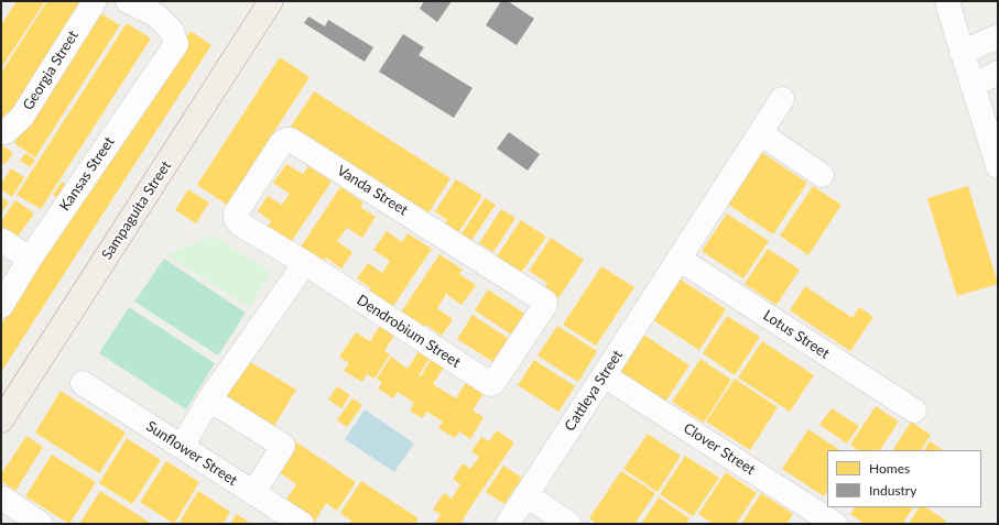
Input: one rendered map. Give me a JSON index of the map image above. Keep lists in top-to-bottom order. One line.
{"streets":{"main road":["Sampaguita Street"],"street":["Georgia Street","Kansas Street","Vanda Street","Dendrobium Street","Lotus Street","Cattleya Street","Clover Street","Sunflower Street"]},"crossings":[["Vanda Street","Dendrobium Street"],["Lotus Street","Cattleya Street"],["Cattleya Street","Clover Street"]],"legend":["Homes","Industry"]}
